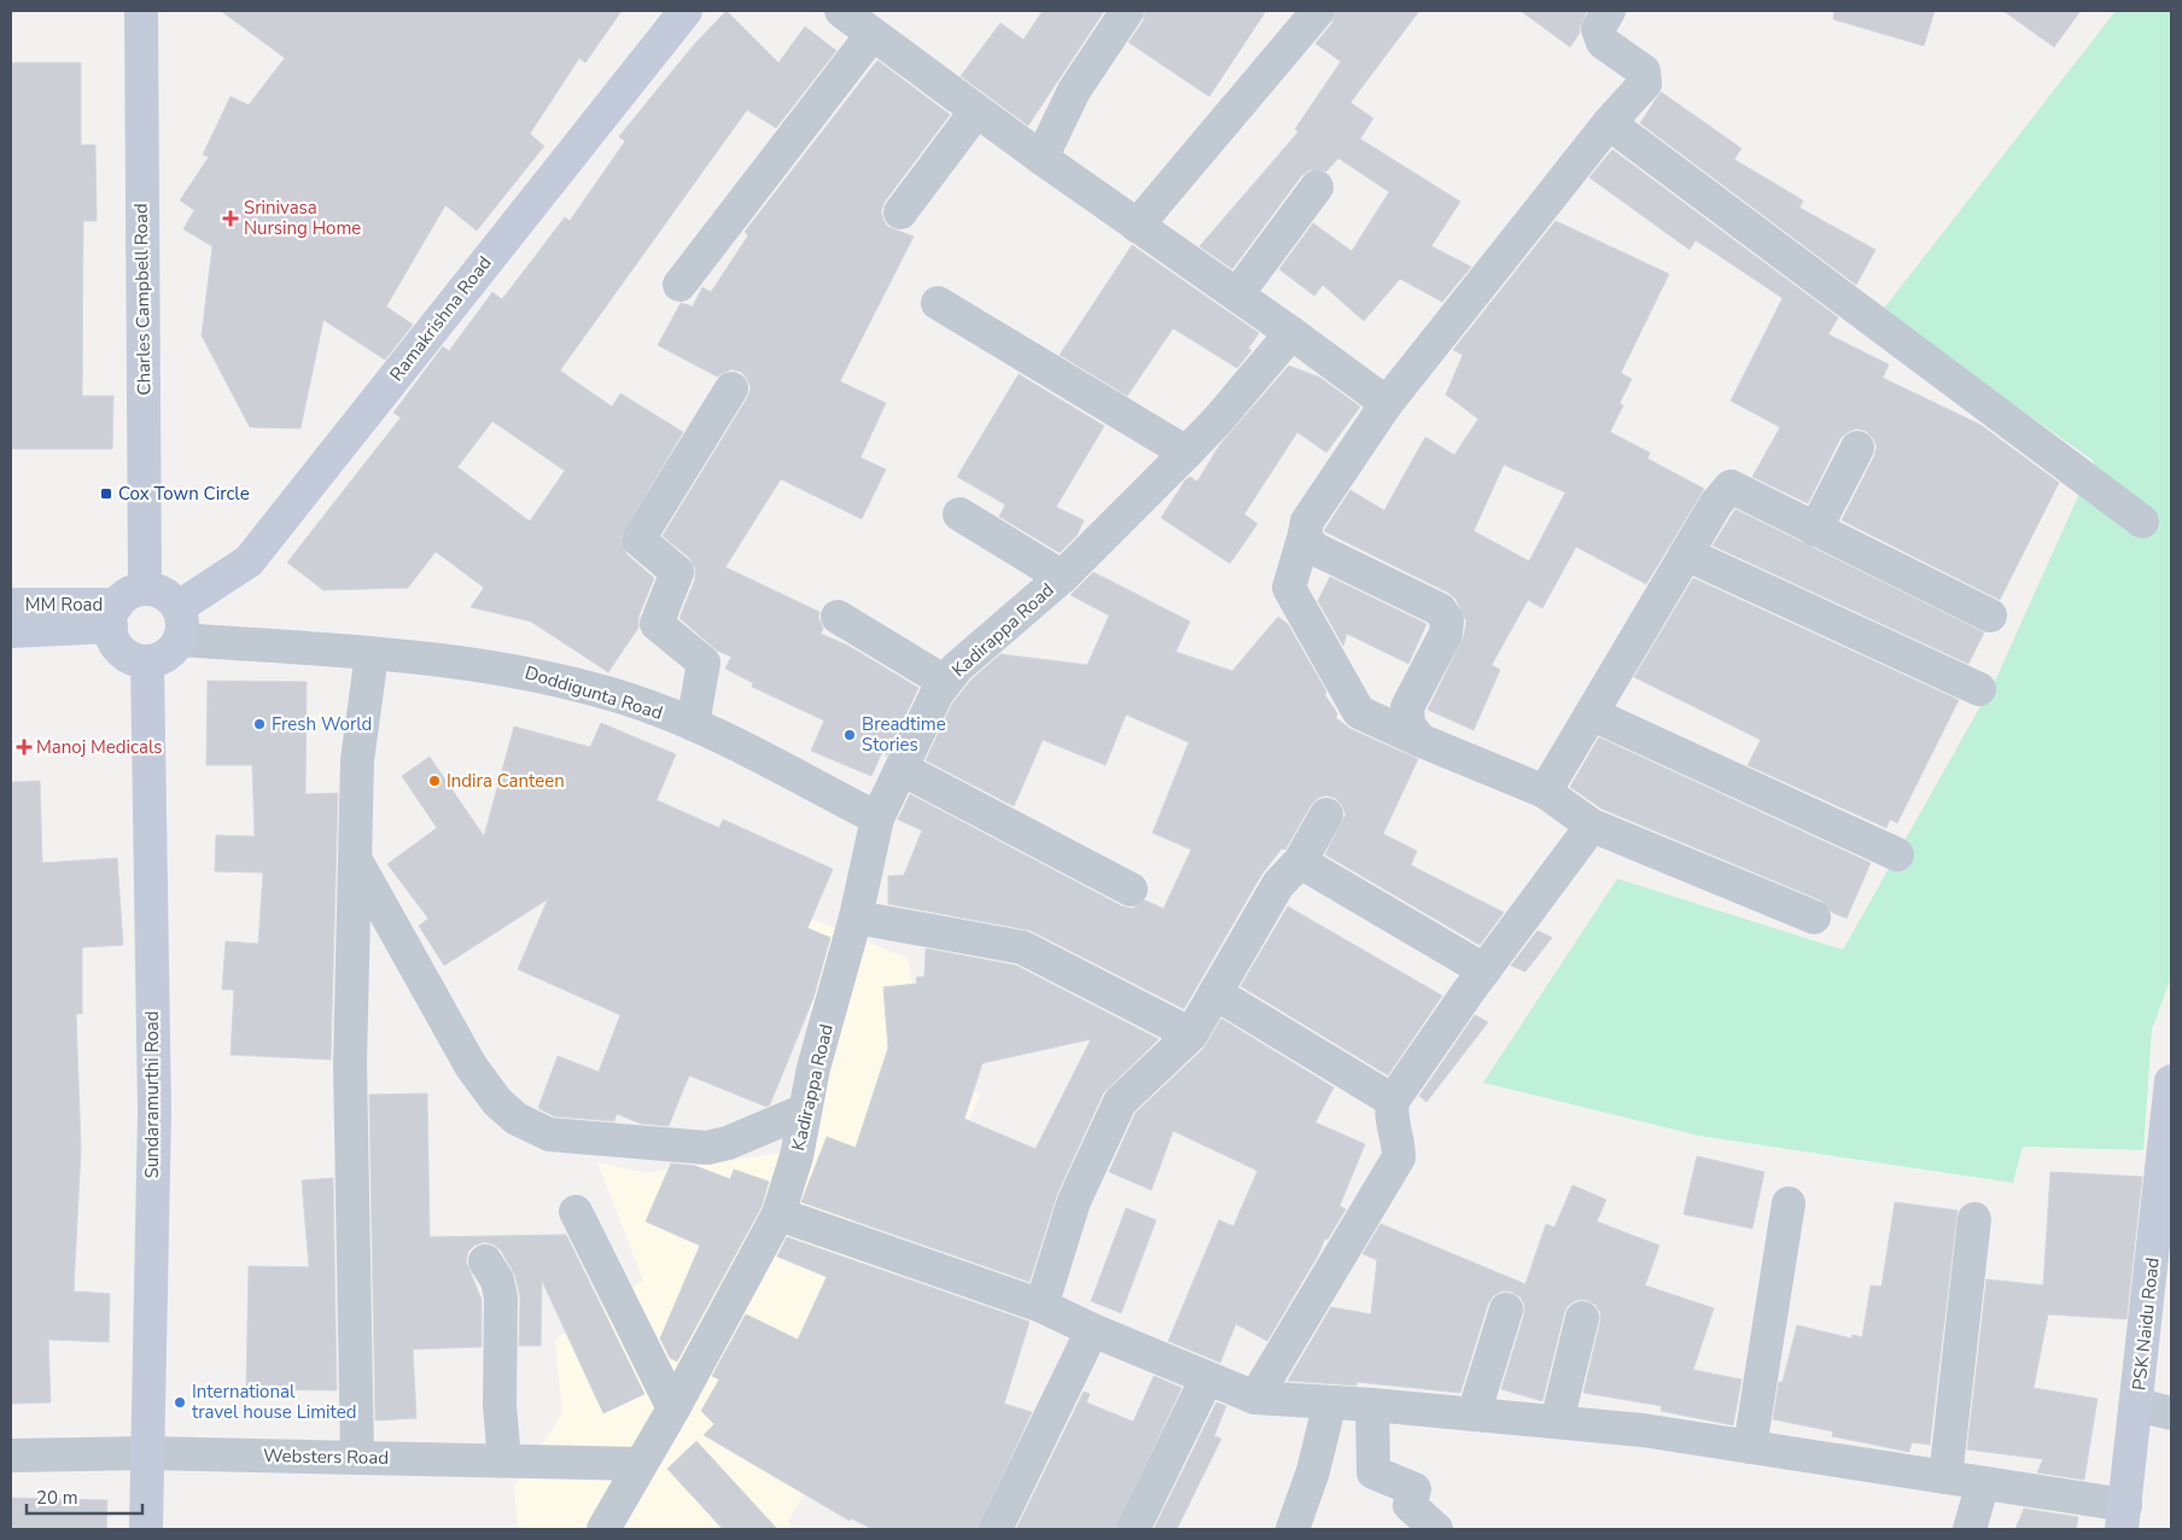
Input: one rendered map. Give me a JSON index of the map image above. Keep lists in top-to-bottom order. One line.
{"streets":{"street":["Charles Campbell Road","Ramakrishna Road","MM Road","Kadirappa Road","Doddigunta Road","Sundaramurthi Road","PSK Naidu Road","Websters Road"]},"crossings":[["Charles Campbell Road","Ramakrishna Road"],["Charles Campbell Road","MM Road"],["Charles Campbell Road","Doddigunta Road"],["Charles Campbell Road","Sundaramurthi Road"],["Ramakrishna Road","MM Road"],["Ramakrishna Road","Doddigunta Road"],["Ramakrishna Road","Sundaramurthi Road"],["MM Road","Doddigunta Road"],["MM Road","Sundaramurthi Road"],["Kadirappa Road","Doddigunta Road"],["Kadirappa Road","Websters Road"],["Doddigunta Road","Sundaramurthi Road"],["Sundaramurthi Road","Websters Road"]],"places":{"health":["Srinivasa Nursing Home","Manoj Medicals"],"transit":["Cox Town Circle"],"other":["Fresh World","Breadtime Stories","Indira Canteen","International travel house Limited"]},"scale_bar":"20 m"}
